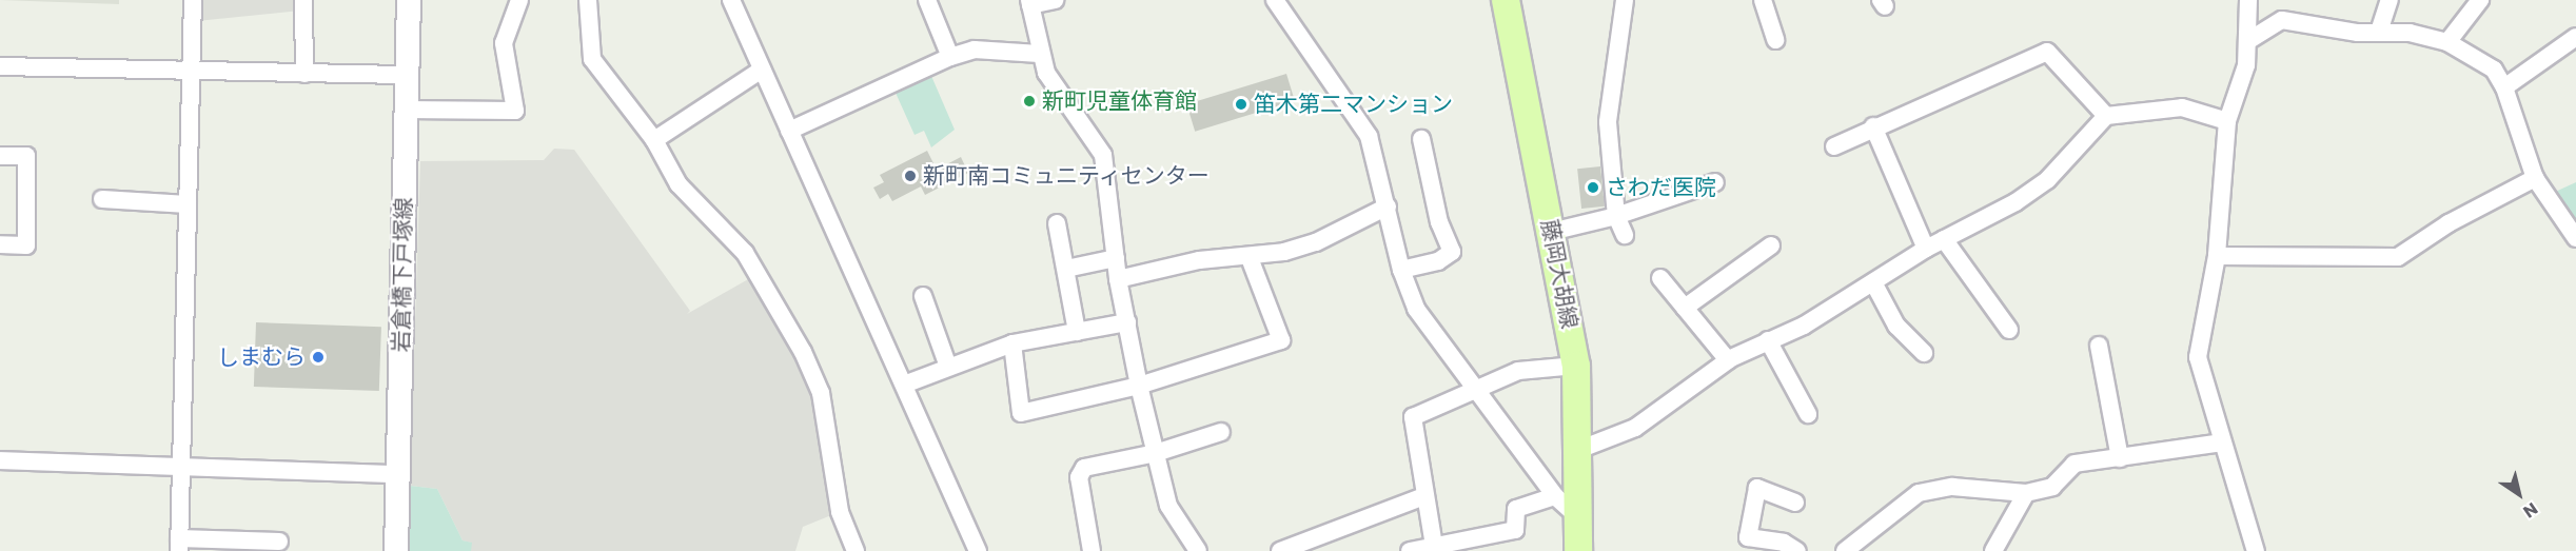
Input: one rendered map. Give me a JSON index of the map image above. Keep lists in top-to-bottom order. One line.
{"streets":{"main road":["藤岡大胡線"],"street":["岩倉橋下戸塚線"]},"places":["新町児童体育館","笛木第二マンション","新町南コミュニティセンター","さわだ医院","しまむら"],"north":"bottom right"}
